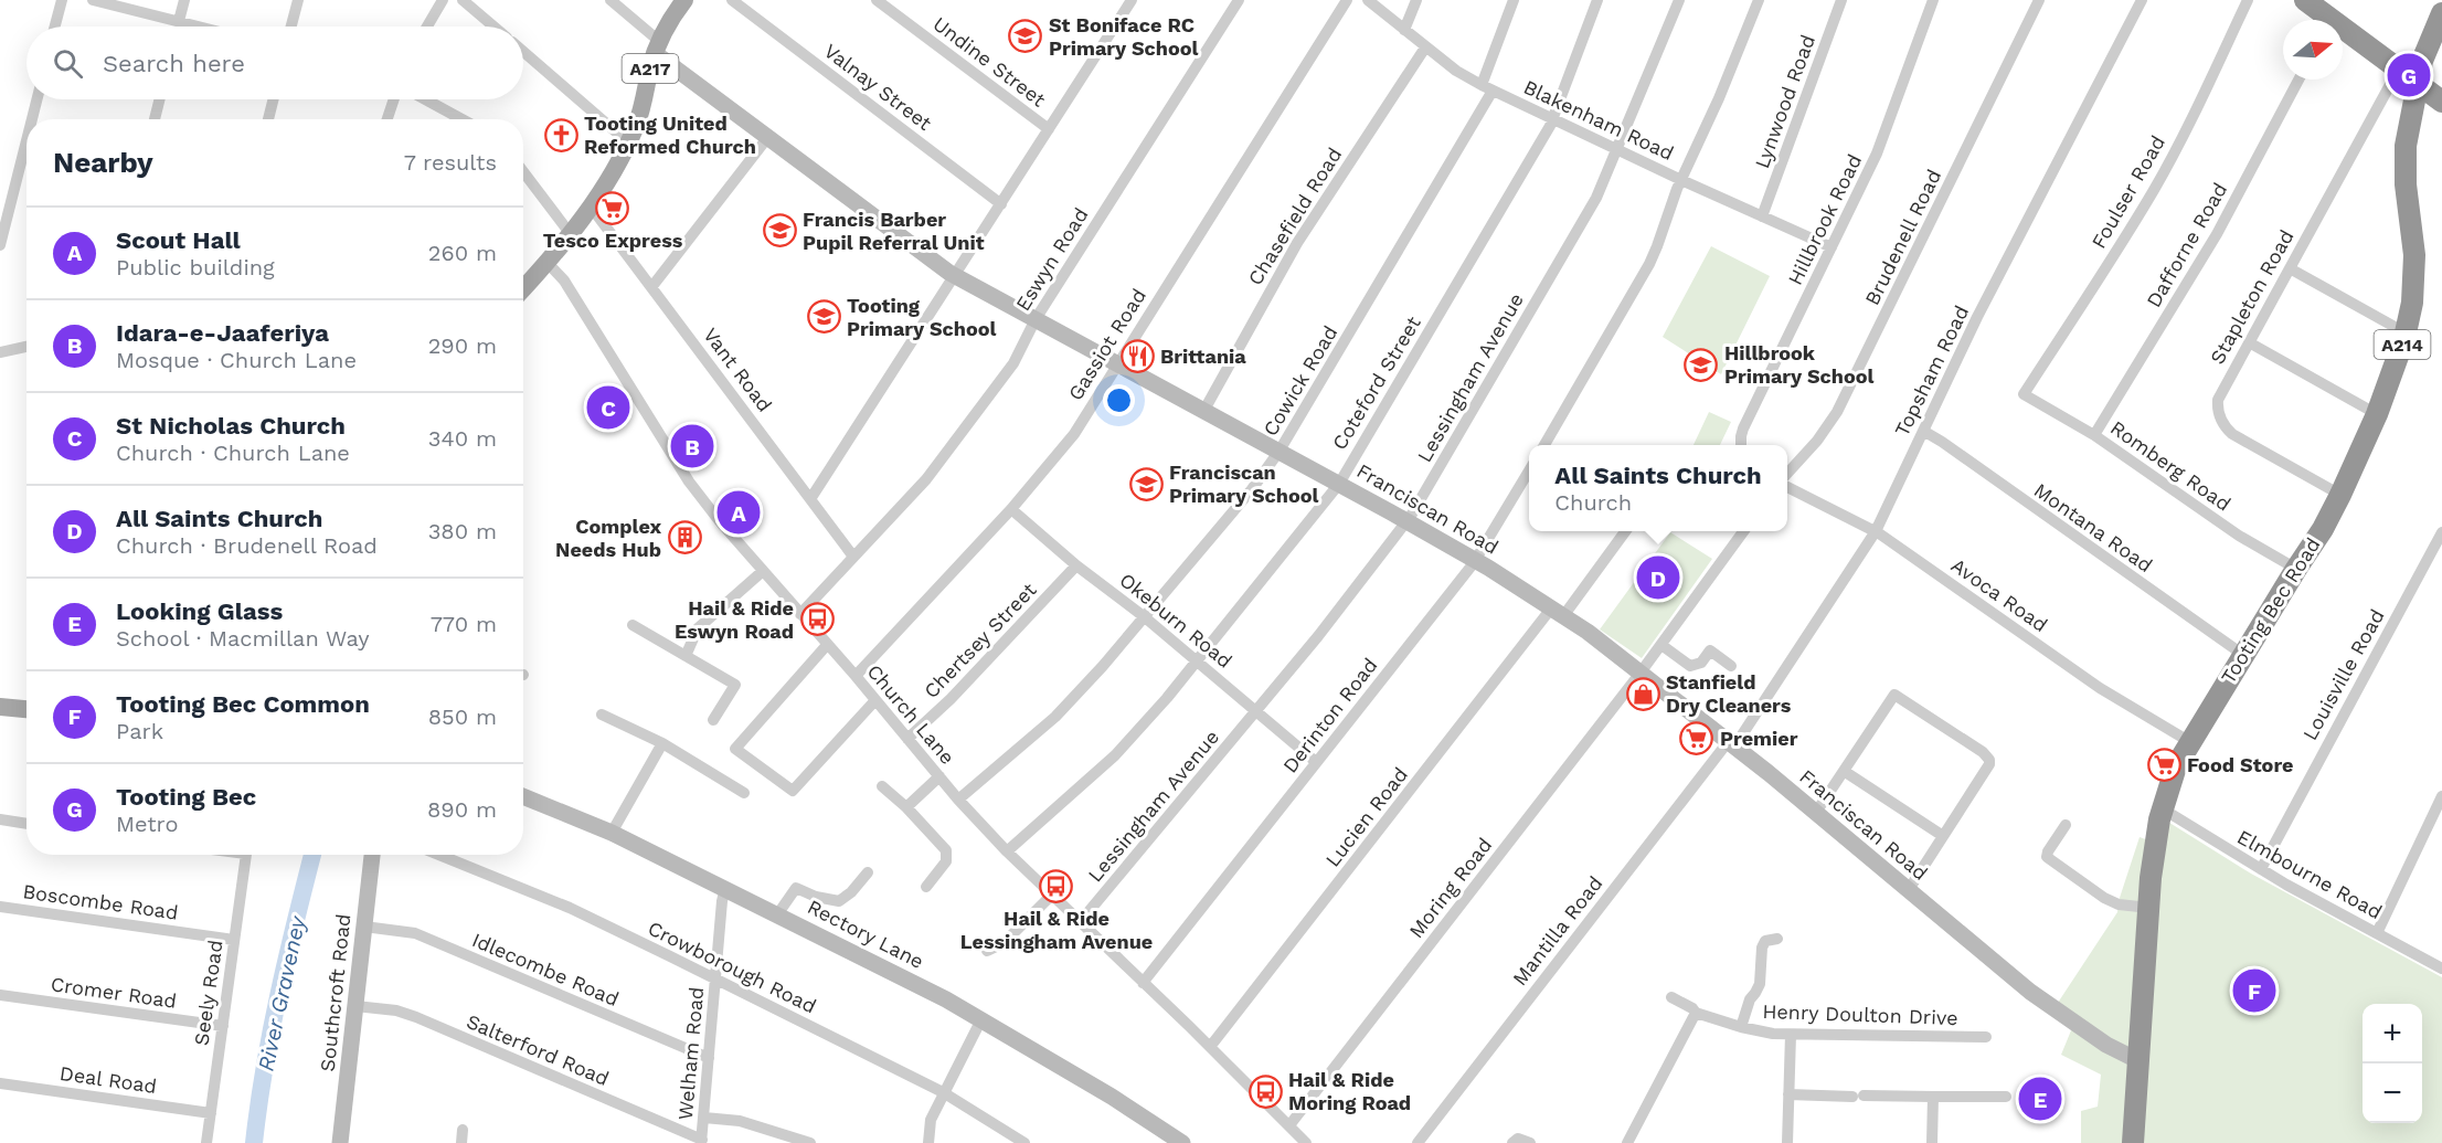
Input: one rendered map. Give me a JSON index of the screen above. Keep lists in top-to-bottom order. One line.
{"streets":{"highway":["A214","Tooting Bec Road"],"main road":["A217"],"street":["Undine Street","Valnay Street","Lynwood Road","Blakenham Road","Foulser Road","Chasefield Road","Hillbrook Road","Brudenell Road","Dafforne Road","Eswyn Road","Stapleton Road","Gassiot Road","Vant Road","Topsham Road","Lessingham Avenue","Cowick Road","Coteford Street","Romberg Road","Franciscan Road","Montana Road","Avoca Road","Okeburn Road","Chertsey Street","Louisville Road","Church Lane","Derinton Road","Lucien Road","Elmbourne Road","Moring Road","Boscombe Road","Mantilla Road","Rectory Lane","Crowborough Road","Idlecombe Road","Cromer Road","Seely Road","Southcroft Road","Henry Doulton Drive","Salterford Road","Welham Road","Deal Road"]},"crossings":[["A217","Vant Road"],["A217","Franciscan Road"],["A217","Church Lane"],["Lynwood Road","Blakenham Road"],["Blakenham Road","Chasefield Road"],["Blakenham Road","Hillbrook Road"],["Blakenham Road","Lessingham Avenue"],["Blakenham Road","Cowick Road"],["Blakenham Road","Coteford Street"],["Foulser Road","Romberg Road"],["Chasefield Road","Franciscan Road"],["Dafforne Road","Romberg Road"],["Eswyn Road","Vant Road"],["Eswyn Road","Franciscan Road"],["Eswyn Road","Church Lane"],["Stapleton Road","Tooting Bec Road"],["Gassiot Road","Franciscan Road"],["Gassiot Road","Okeburn Road"],["Gassiot Road","Church Lane"],["A214","Tooting Bec Road"],["Topsham Road","Franciscan Road"],["Topsham Road","Montana Road"],["Topsham Road","Avoca Road"],["Topsham Road","Mantilla Road"],["Lessingham Avenue","Franciscan Road"],["Lessingham Avenue","Okeburn Road"],["Lessingham Avenue","Church Lane"],["Cowick Road","Franciscan Road"],["Cowick Road","Okeburn Road"],["Cowick Road","Church Lane"],["Coteford Street","Franciscan Road"],["Coteford Street","Okeburn Road"],["Coteford Street","Church Lane"],["Romberg Road","Tooting Bec Road"],["Franciscan Road","Tooting Bec Road"],["Franciscan Road","Derinton Road"],["Franciscan Road","Lucien Road"],["Franciscan Road","Moring Road"],["Franciscan Road","Mantilla Road"],["Montana Road","Tooting Bec Road"],["Avoca Road","Tooting Bec Road"],["Tooting Bec Road","Elmbourne Road"],["Okeburn Road","Chertsey Street"],["Okeburn Road","Derinton Road"],["Chertsey Street","Church Lane"],["Louisville Road","Elmbourne Road"],["Church Lane","Derinton Road"],["Church Lane","Lucien Road"],["Church Lane","Moring Road"],["Boscombe Road","Seely Road"],["Rectory Lane","Welham Road"],["Crowborough Road","Welham Road"],["Idlecombe Road","Southcroft Road"],["Idlecombe Road","Welham Road"],["Cromer Road","Seely Road"],["Seely Road","Deal Road"],["Southcroft Road","Salterford Road"],["Salterford Road","Welham Road"]],"water":["River Graveney"],"places":{"school or university":["St Boniface RC Primary School","Francis Barber Pupil Referral Unit","Tooting Primary School","Hillbrook Primary School","Franciscan Primary School"],"church":["Tooting United Reformed Church"],"supermarket":["Tesco Express","Premier","Food Store"],"restaurant":["Brittania"],"building":["Complex Needs Hub"],"bus stop":["Hail & Ride Eswyn Road","Hail & Ride Lessingham Avenue","Hail & Ride Moring Road"],"shop":["Stanfield Dry Cleaners"]},"north":"right","page":{"search":"Search here","pins":["G","C","B","A","D","F","E"],"heading":["Nearby","7 results"],"list":[{"mark":"A","name":"Scout Hall","note":"Public building","value":"260 m"},{"mark":"B","name":"Idara-e-Jaaferiya","note":"Mosque · Church Lane","value":"290 m"},{"mark":"C","name":"St Nicholas Church","note":"Church · Church Lane","value":"340 m"},{"mark":"D","name":"All Saints Church","note":"Church · Brudenell Road","value":"380 m"},{"mark":"E","name":"Looking Glass","note":"School · Macmillan Way","value":"770 m"},{"mark":"F","name":"Tooting Bec Common","note":"Park","value":"850 m"},{"mark":"G","name":"Tooting Bec","note":"Metro","value":"890 m"}],"popup":["All Saints Church","Church"],"map_buttons":["+","−"]}}
